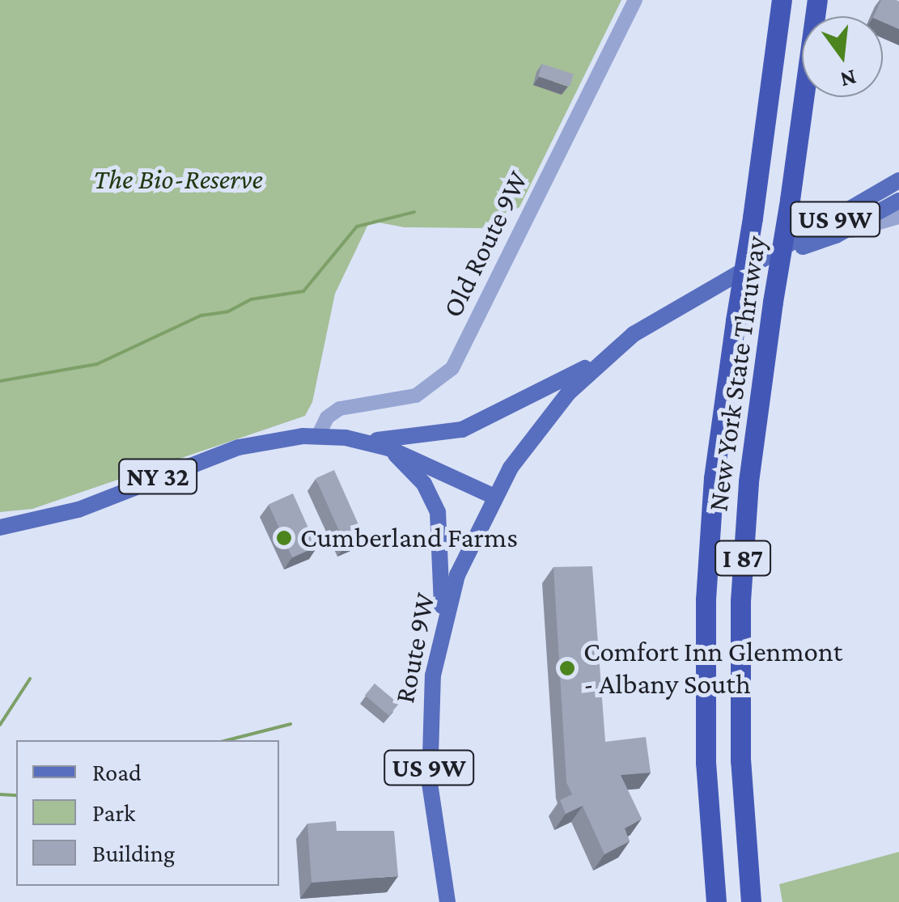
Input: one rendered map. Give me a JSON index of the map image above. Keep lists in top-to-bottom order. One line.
{"streets":{"highway":["New York State Thruway","I 87"],"main road":["US 9W","NY 32","Route 9W"],"street":["Old Route 9W"]},"crossings":[["US 9W","NY 32"],["US 9W","Route 9W"],["Old Route 9W","NY 32"],["NY 32","Route 9W"]],"parks":["The Bio-Reserve"],"places":["Cumberland Farms","Comfort Inn Glenmont - Albany South"],"legend":["Road","Park","Building"],"north":"bottom"}
